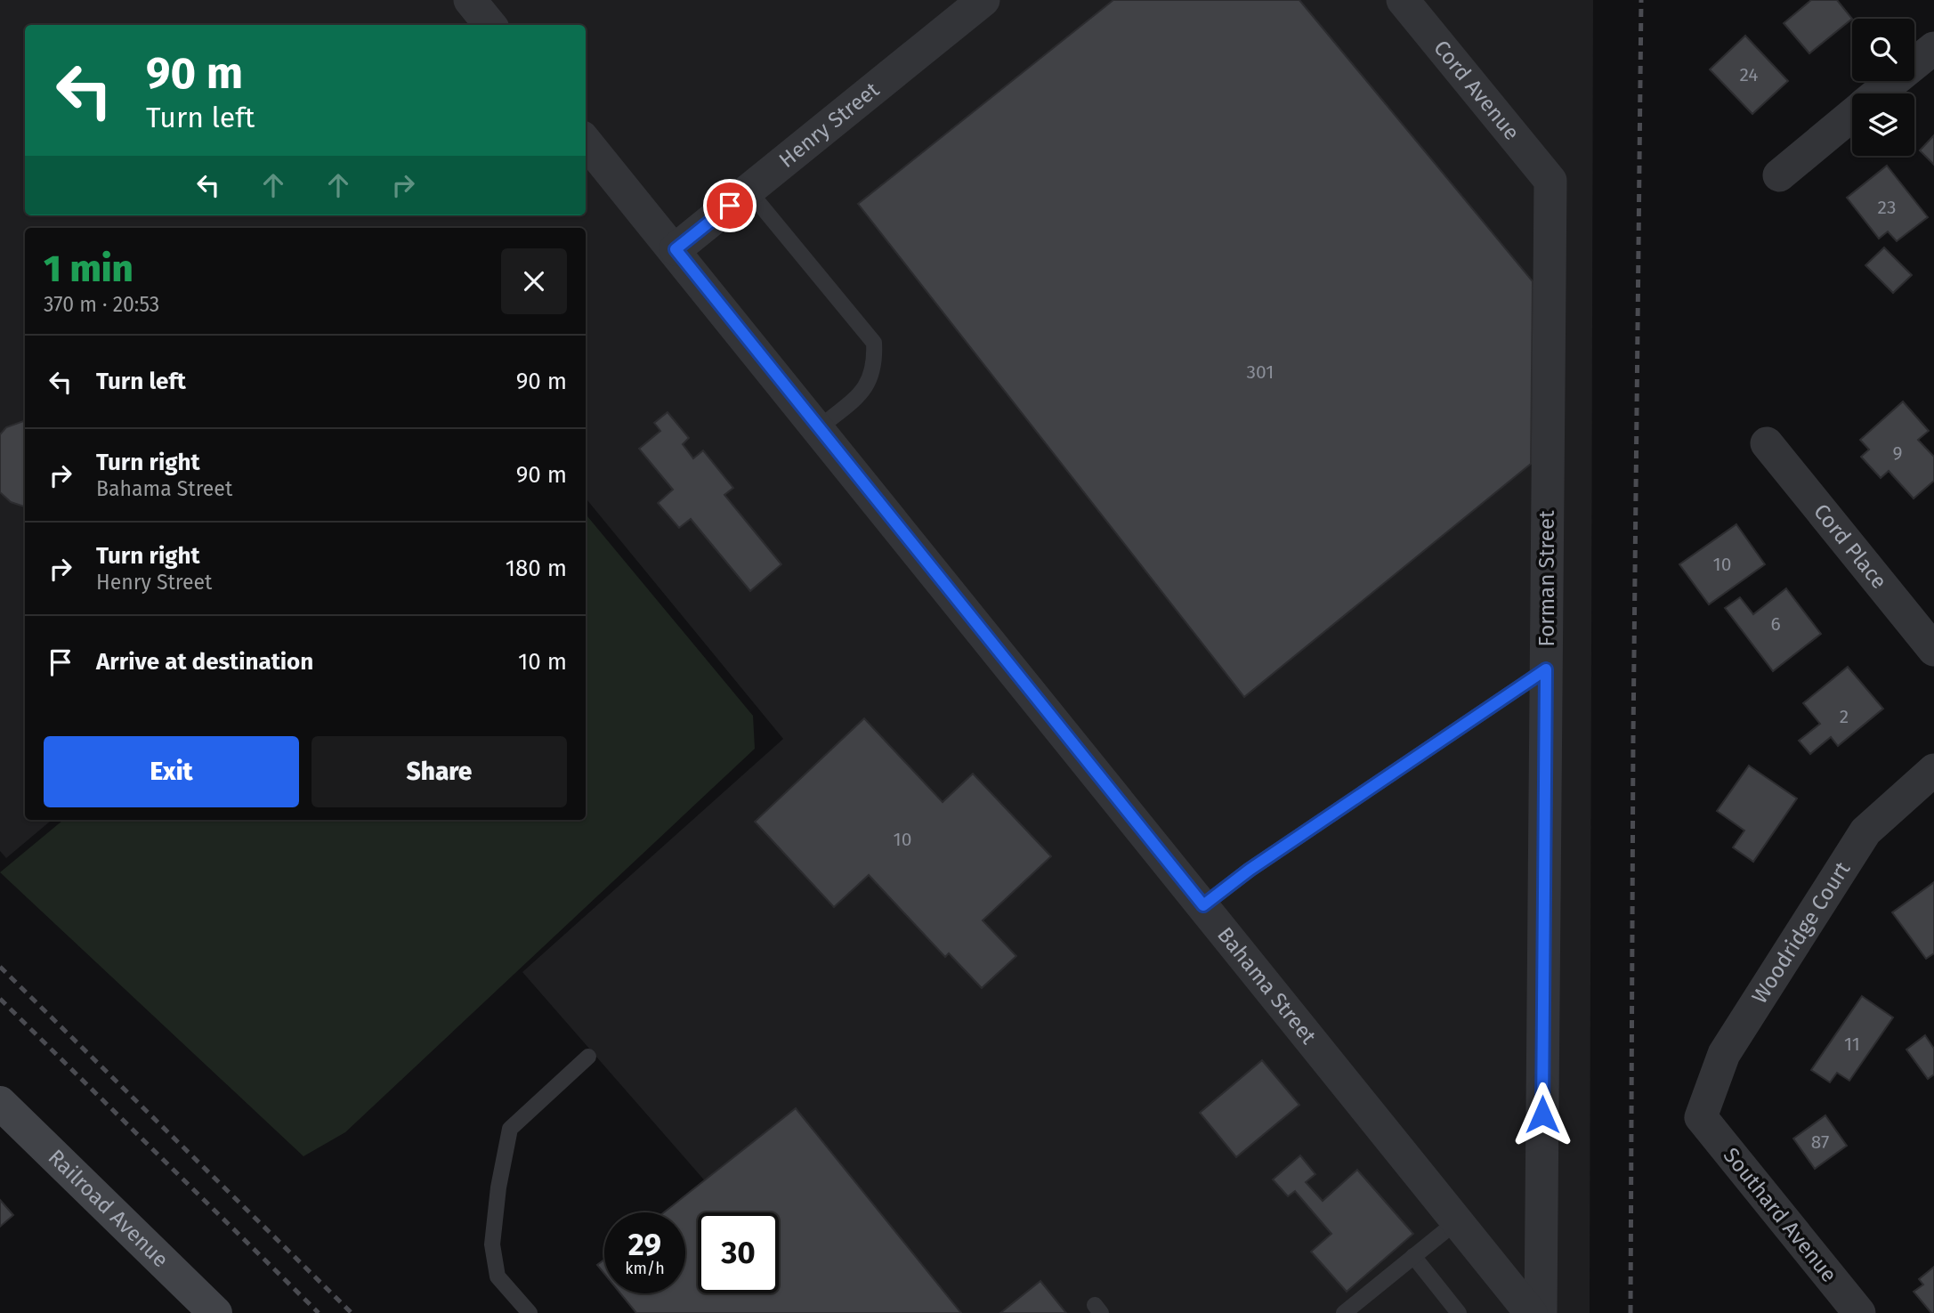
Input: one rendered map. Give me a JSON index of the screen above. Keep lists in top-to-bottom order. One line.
{"streets":{"main road":["Railroad Avenue"],"street":["Cord Avenue","Henry Street","Cord Place","Forman Street","Woodridge Court","Bahama Street","Southard Avenue"]},"crossings":[["Cord Avenue","Forman Street"],["Henry Street","Bahama Street"],["Woodridge Court","Southard Avenue"]],"house_numbers":["24","23","301","9","10","6","2","10","11","87"],"page":{"turn":["90 m","Turn left"],"heading":["1 min","370 m · 20:53"],"list":[{"name":"Turn left","value":"90 m"},{"name":"Turn right","note":"Bahama Street","value":"90 m"},{"name":"Turn right","note":"Henry Street","value":"180 m"},{"name":"Arrive at destination","value":"10 m"}],"buttons":["Exit","Share"],"speed":"29 km/h","limit":"30"}}
